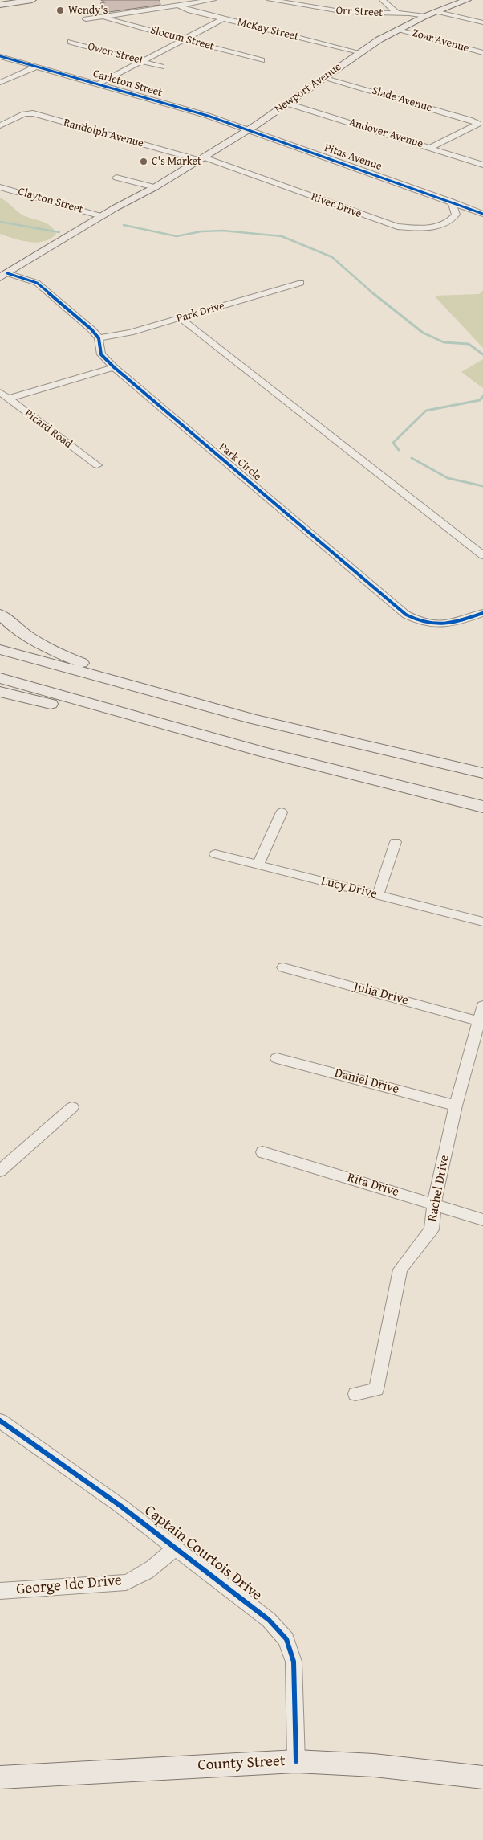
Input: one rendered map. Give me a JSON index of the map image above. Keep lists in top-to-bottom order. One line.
{"streets":{"main road":["Newport Avenue","County Street"],"street":["Orr Street","McKay Street","Slocum Street","Zoar Avenue","Owen Street","Carleton Street","Slade Avenue","Randolph Avenue","Andover Avenue","Pitas Avenue","Clayton Street","River Drive","Park Drive","Picard Road","Park Circle","Lucy Drive","Julia Drive","Daniel Drive","Rita Drive","Rachel Drive","Captain Courtois Drive","George Ide Drive"]},"crossings":[["Orr Street","Newport Avenue"],["McKay Street","Newport Avenue"],["Zoar Avenue","Newport Avenue"],["Carleton Street","Newport Avenue"],["Carleton Street","Pitas Avenue"],["Newport Avenue","Slade Avenue"],["Newport Avenue","Randolph Avenue"],["Newport Avenue","Andover Avenue"],["Newport Avenue","Pitas Avenue"],["Newport Avenue","Clayton Street"],["Newport Avenue","River Drive"],["Slade Avenue","Andover Avenue"],["Randolph Avenue","River Drive"],["Pitas Avenue","River Drive"],["Park Drive","Park Circle"],["Julia Drive","Rachel Drive"],["Daniel Drive","Rachel Drive"],["Rita Drive","Rachel Drive"],["Captain Courtois Drive","George Ide Drive"],["Captain Courtois Drive","County Street"]],"places":["Wendy's","C's Market"]}
